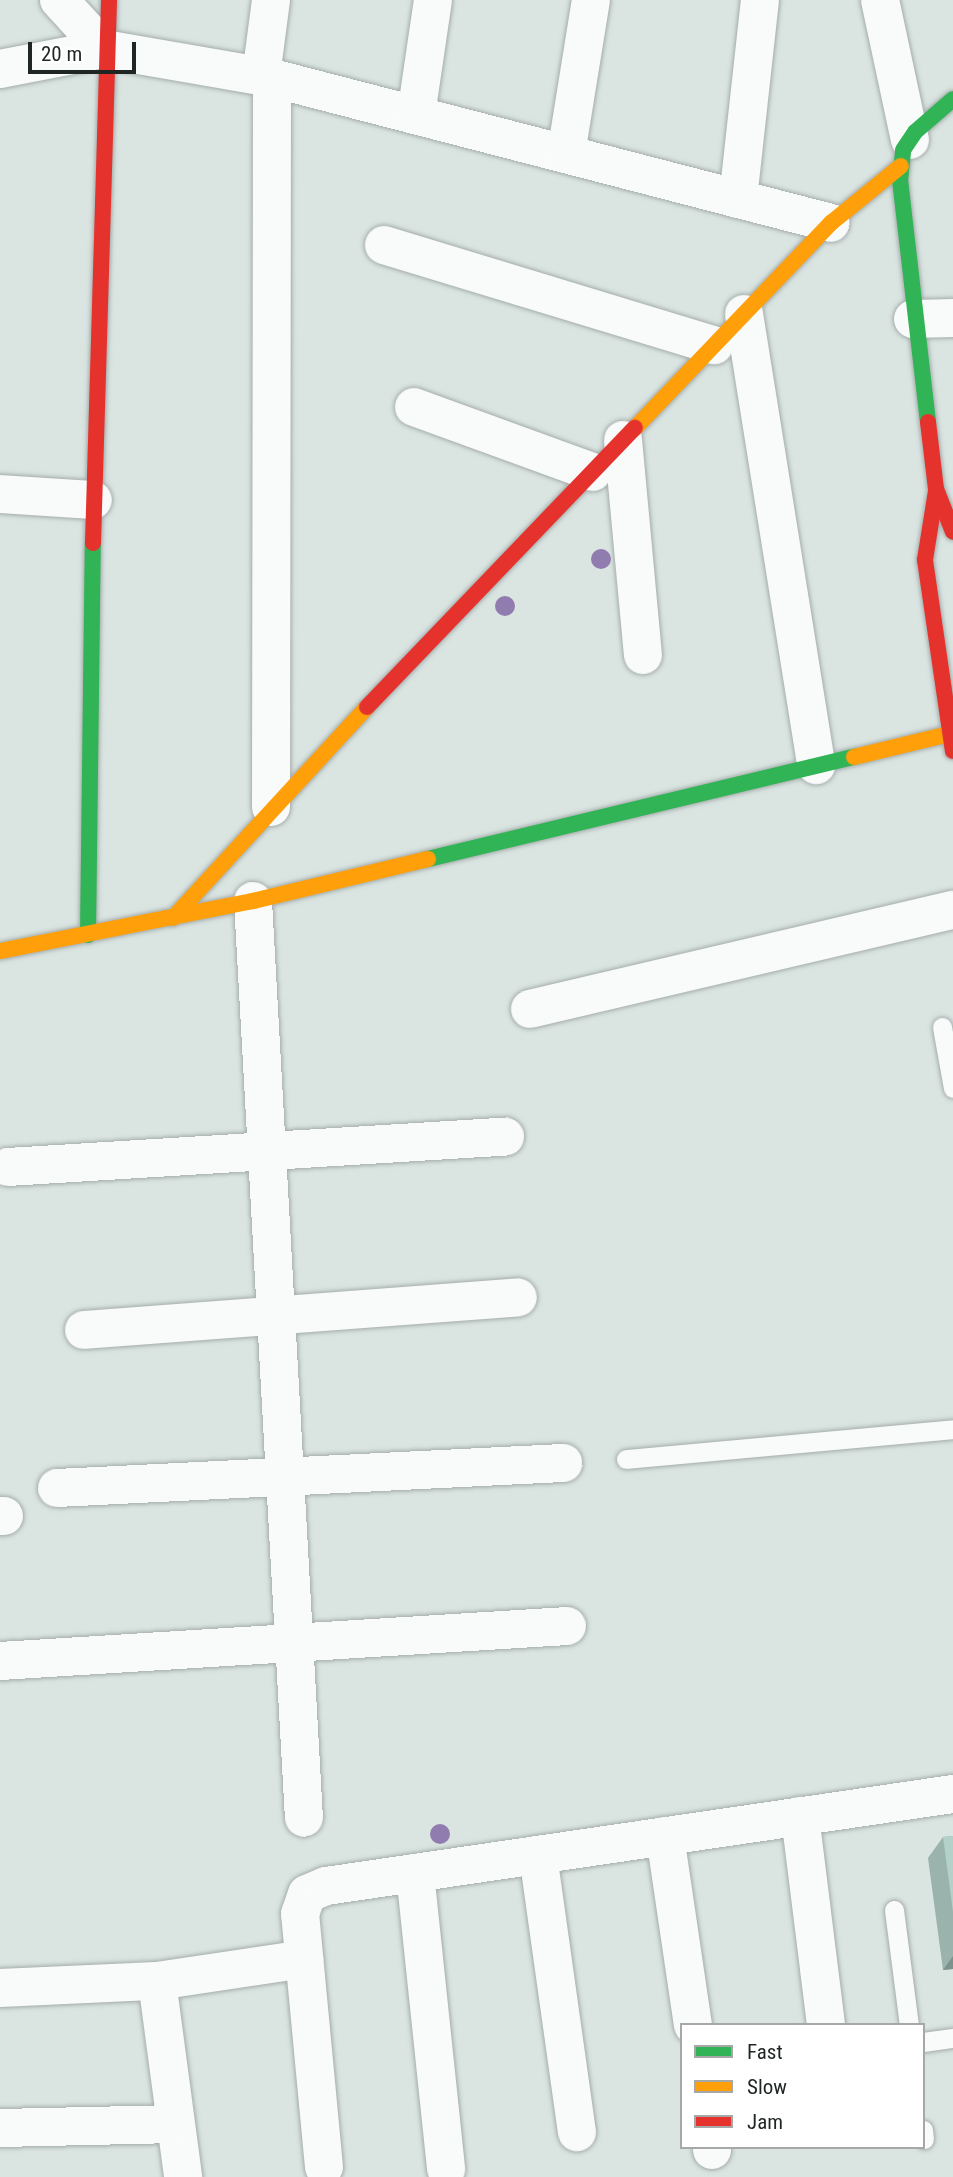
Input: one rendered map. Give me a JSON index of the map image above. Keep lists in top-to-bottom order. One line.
{"legend":["Fast","Slow","Jam"],"scale_bar":"20 m"}
